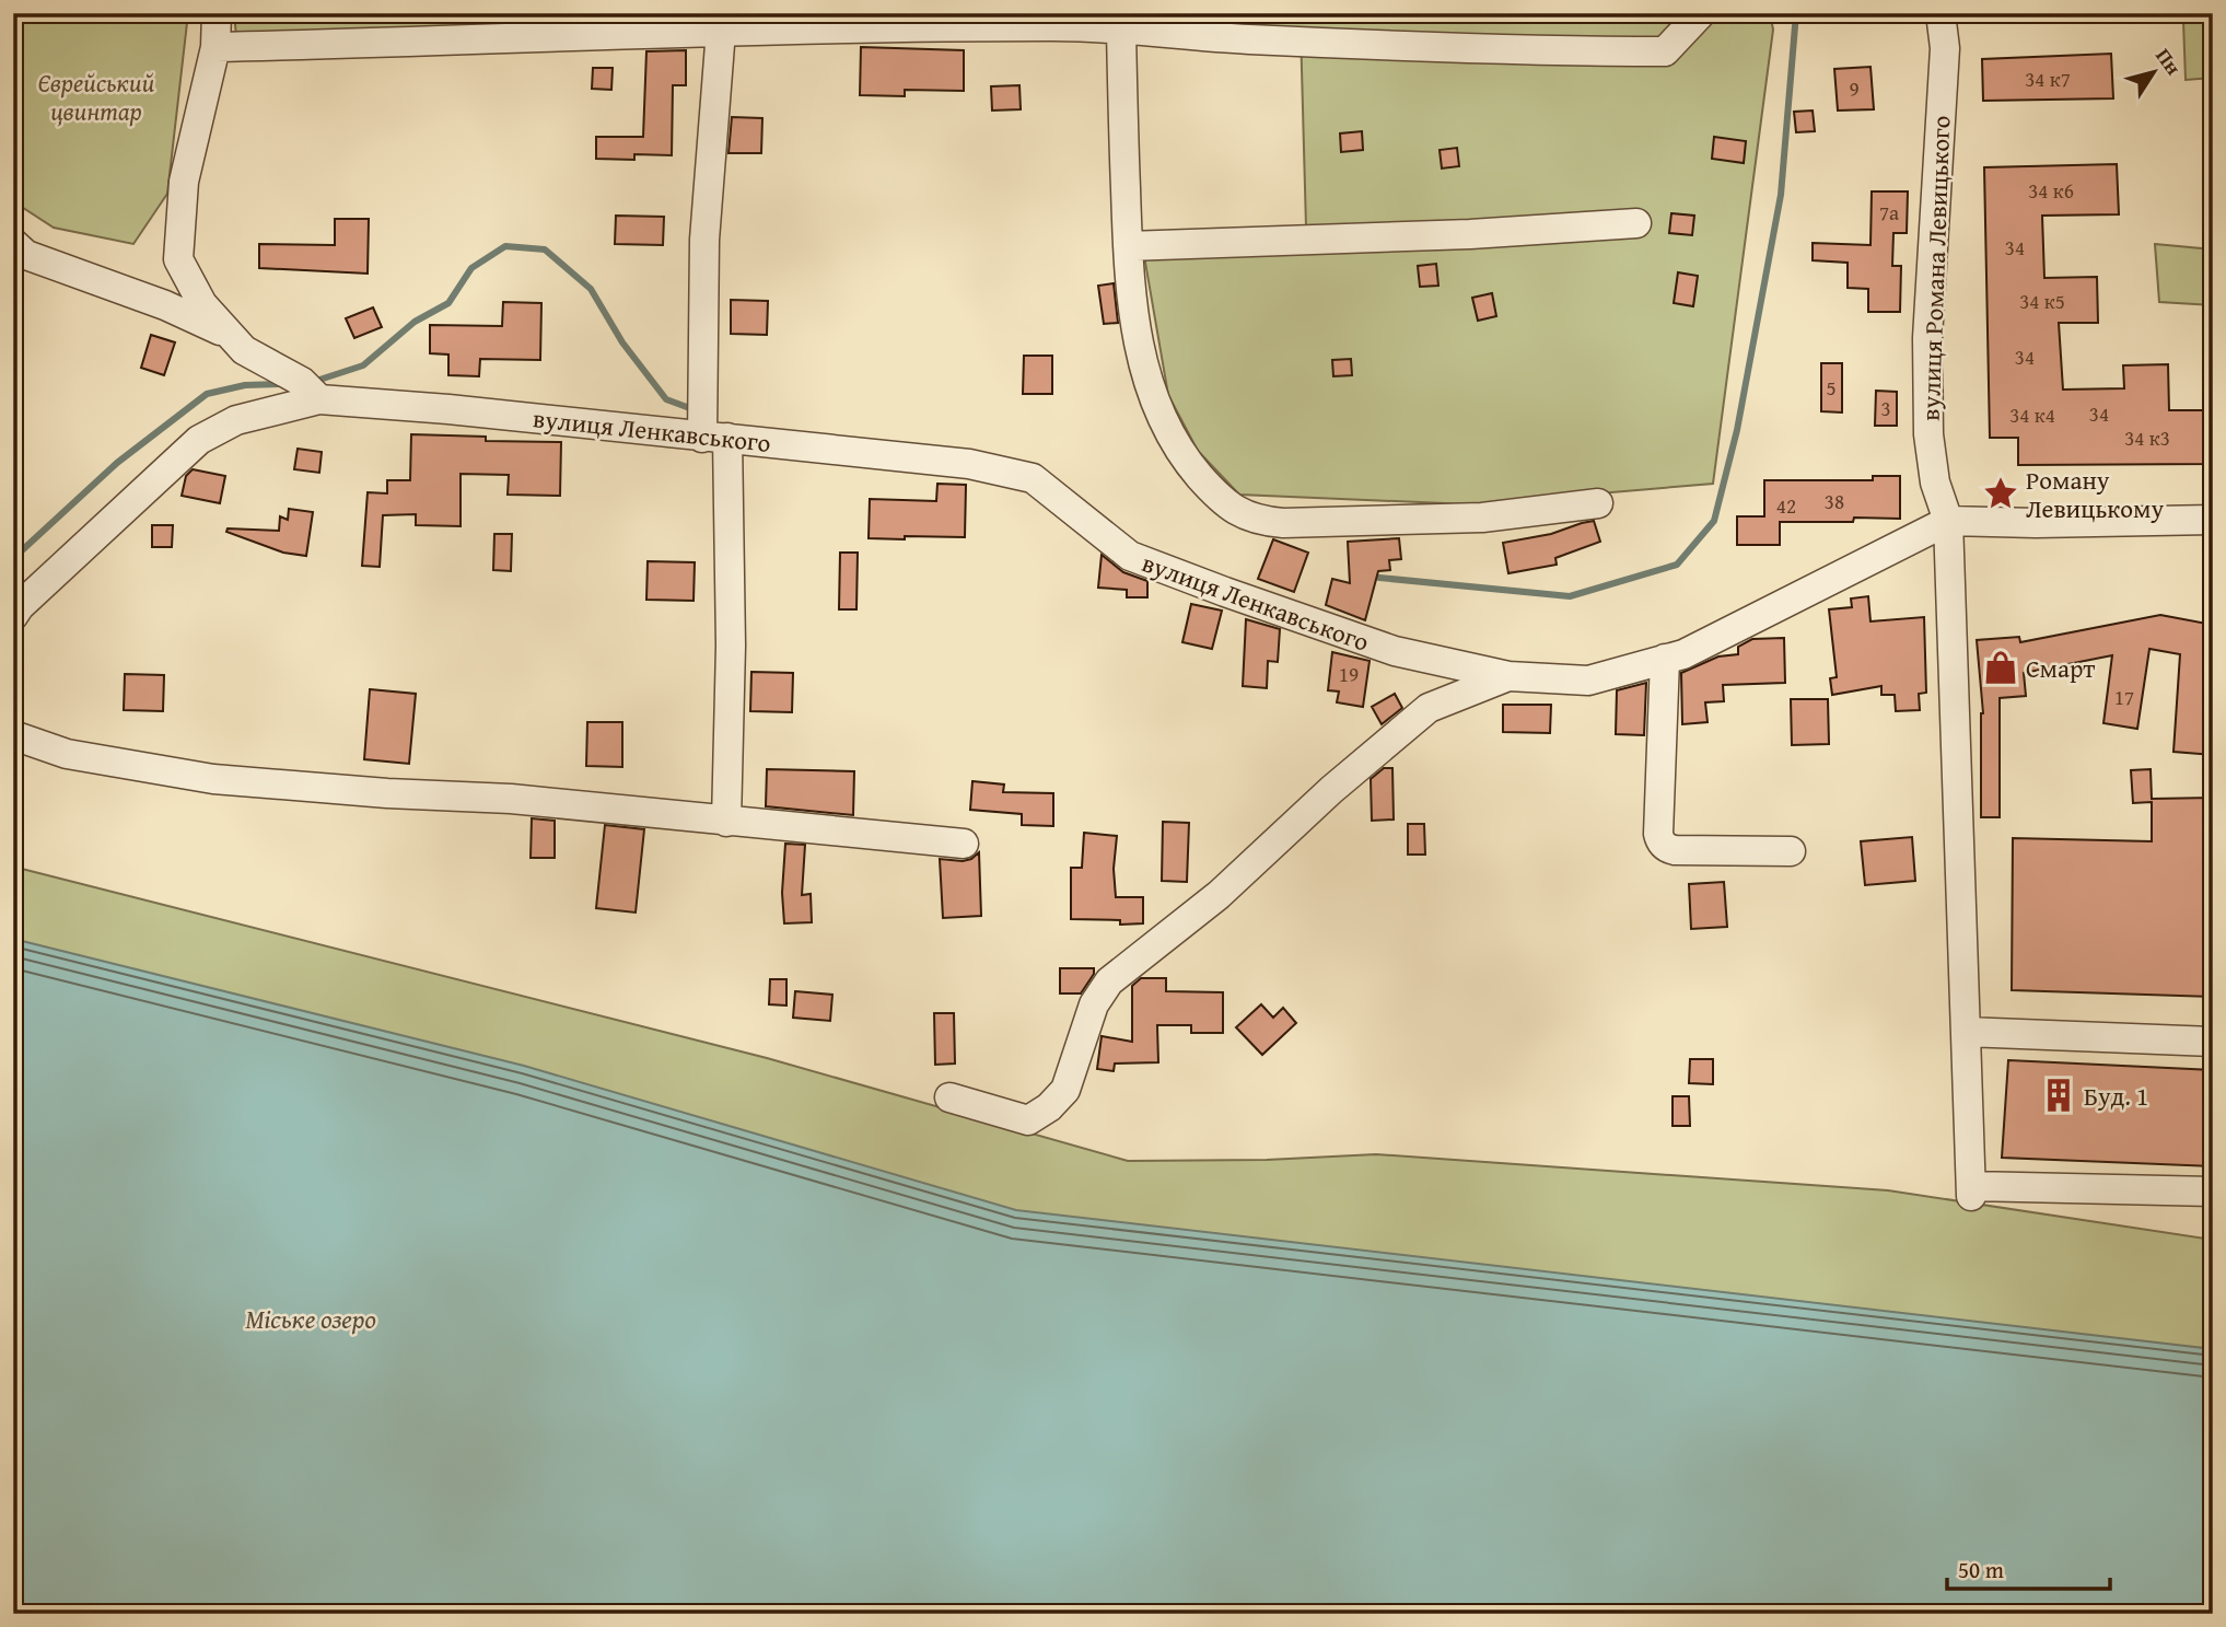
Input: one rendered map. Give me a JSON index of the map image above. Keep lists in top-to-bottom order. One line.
{"streets":{"street":["вулиця Романа Левицького","вулиця Ленкавського"]},"crossings":[["вулиця Романа Левицького","вулиця Ленкавського"]],"water":["Міське озеро"],"parks":["Єврейський цвинтар"],"places":{"place":["Роману Левицькому"],"shop":["Смарт"],"building":["Буд. 1"]},"house_numbers":["34 к7","9","34 к6","7а","34","34 к5","34","5","3","34","34 к4","34 к3","38","42","19","17"],"scale_bar":"50 m","north":"top right"}
